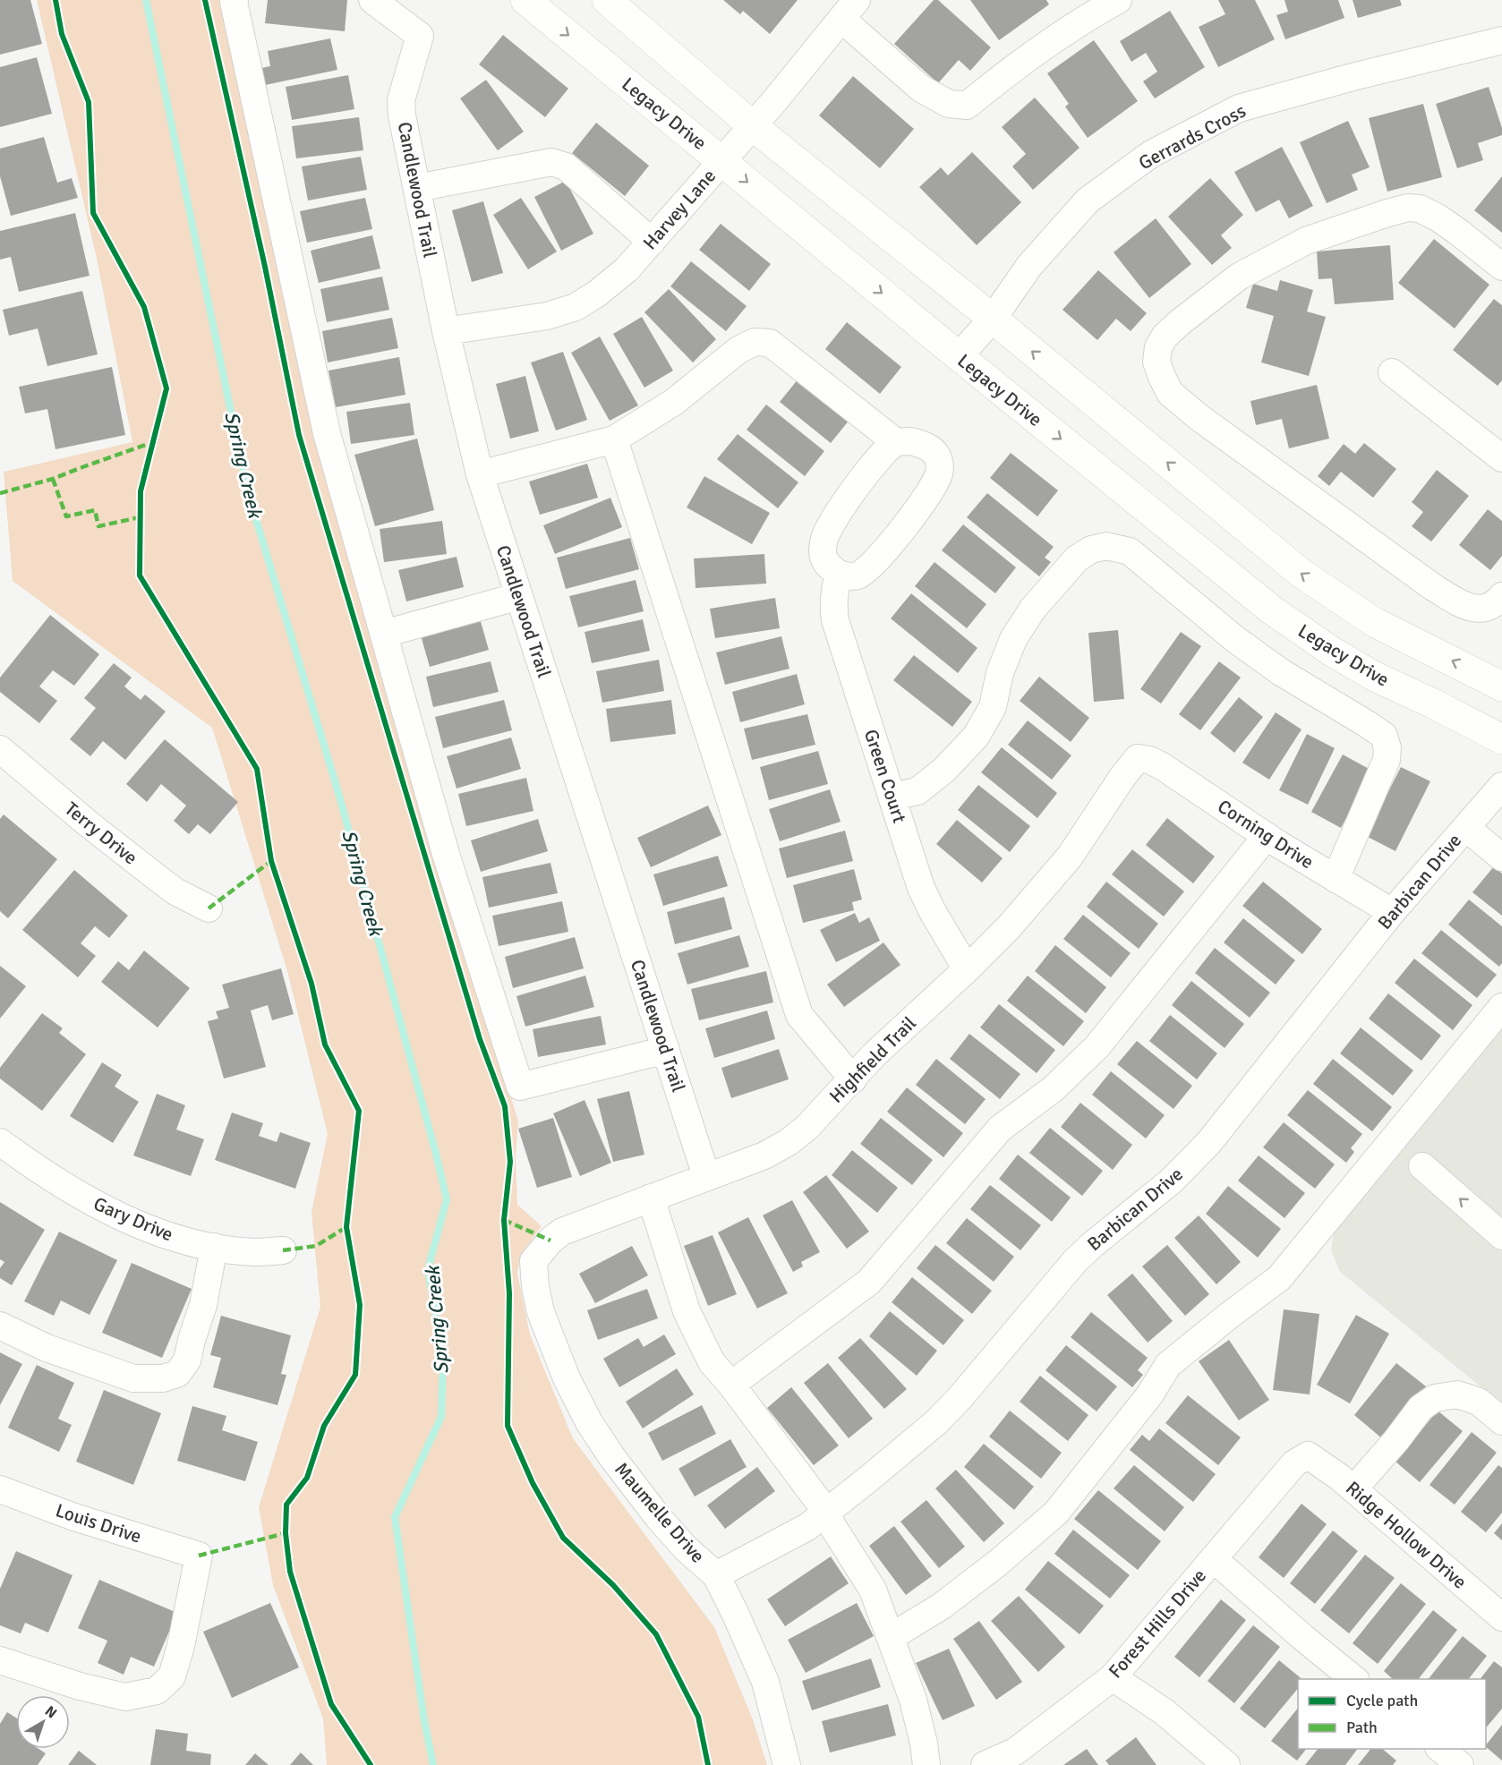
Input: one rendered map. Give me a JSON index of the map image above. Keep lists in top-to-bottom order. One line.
{"streets":{"main road":["Legacy Drive"],"street":["Gerrards Cross","Candlewood Trail","Harvey Lane","Green Court","Terry Drive","Corning Drive","Barbican Drive","Highfield Trail","Gary Drive","Maumelle Drive","Louis Drive","Ridge Hollow Drive","Forest Hills Drive"]},"crossings":[["Legacy Drive","Gerrards Cross"],["Legacy Drive","Harvey Lane"],["Candlewood Trail","Harvey Lane"],["Candlewood Trail","Highfield Trail"],["Green Court","Highfield Trail"],["Corning Drive","Barbican Drive"],["Corning Drive","Highfield Trail"],["Barbican Drive","Maumelle Drive"],["Highfield Trail","Maumelle Drive"],["Ridge Hollow Drive","Forest Hills Drive"]],"water":["Spring Creek"],"legend":["Cycle path","Path"],"north":"top right"}
